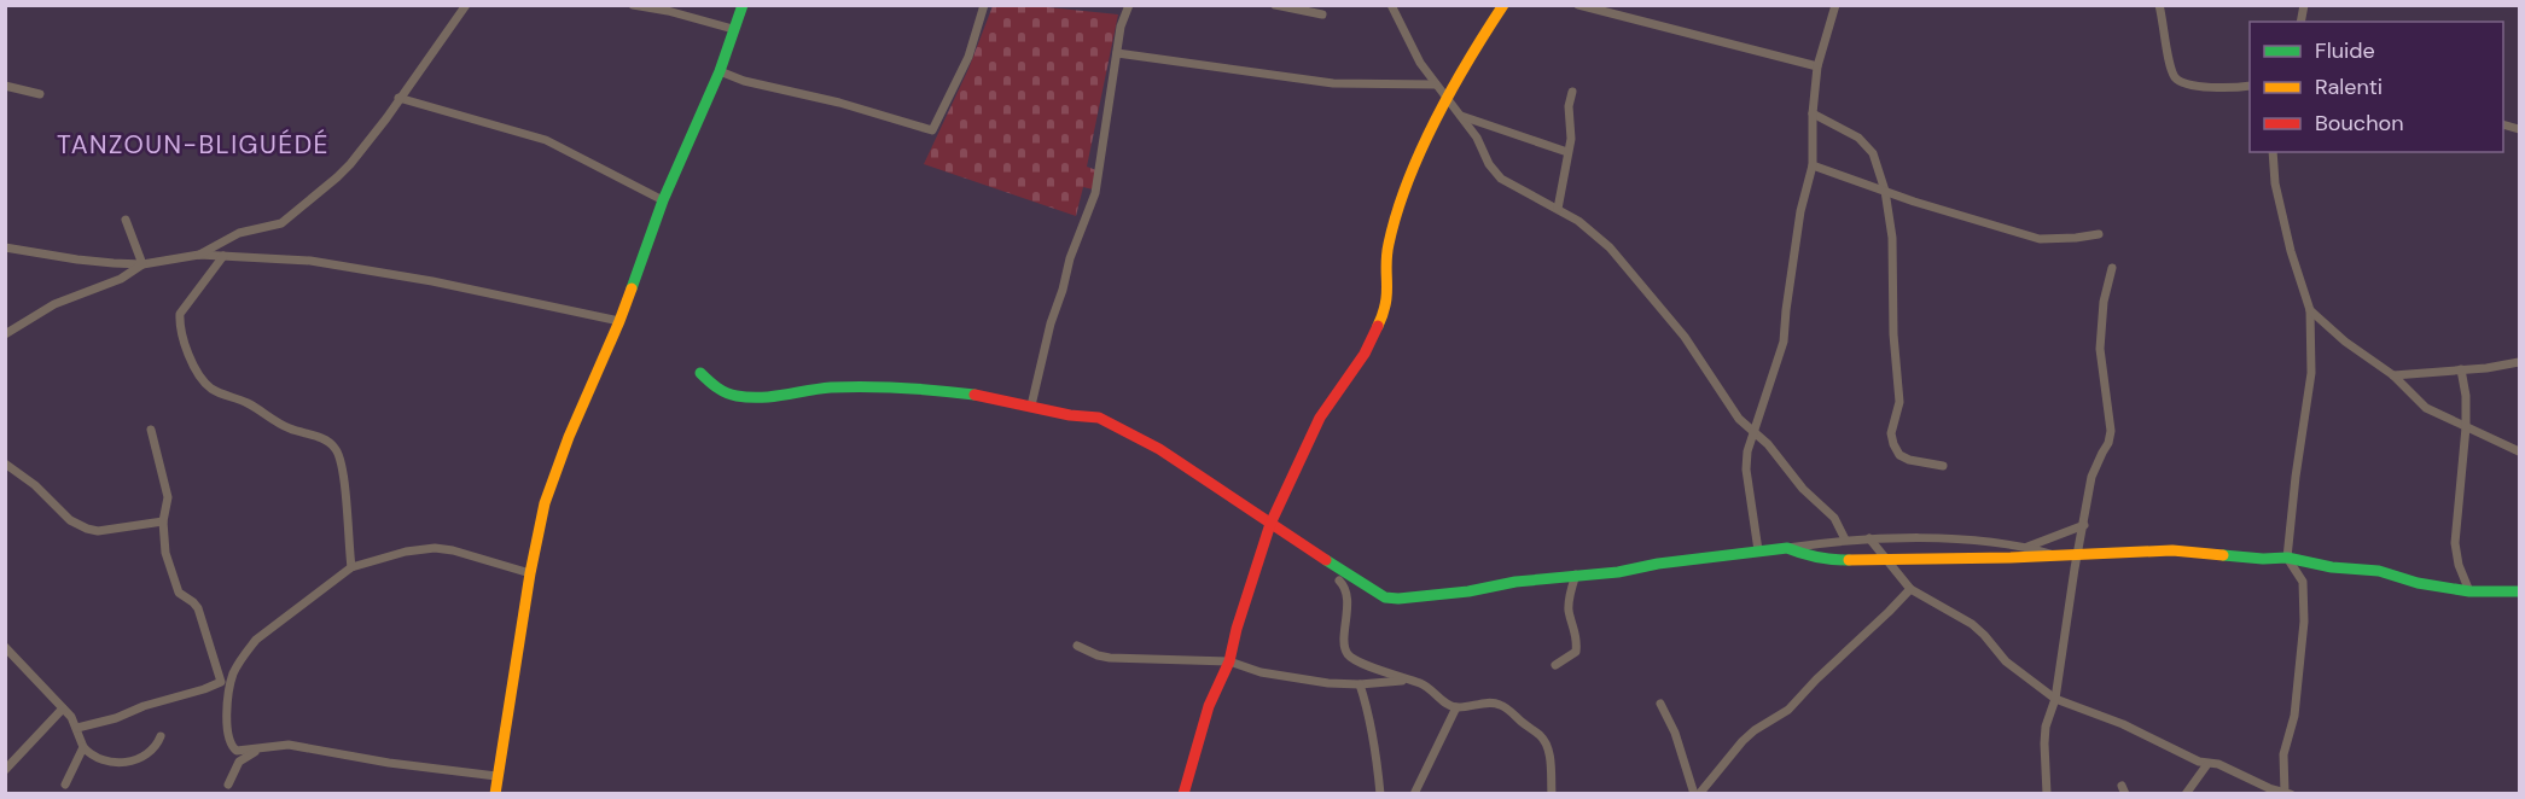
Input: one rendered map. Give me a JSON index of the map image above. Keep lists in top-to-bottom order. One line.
{"districts":["TANZOUN-BLIGUÉDÉ"],"legend":["Fluide","Ralenti","Bouchon"]}
